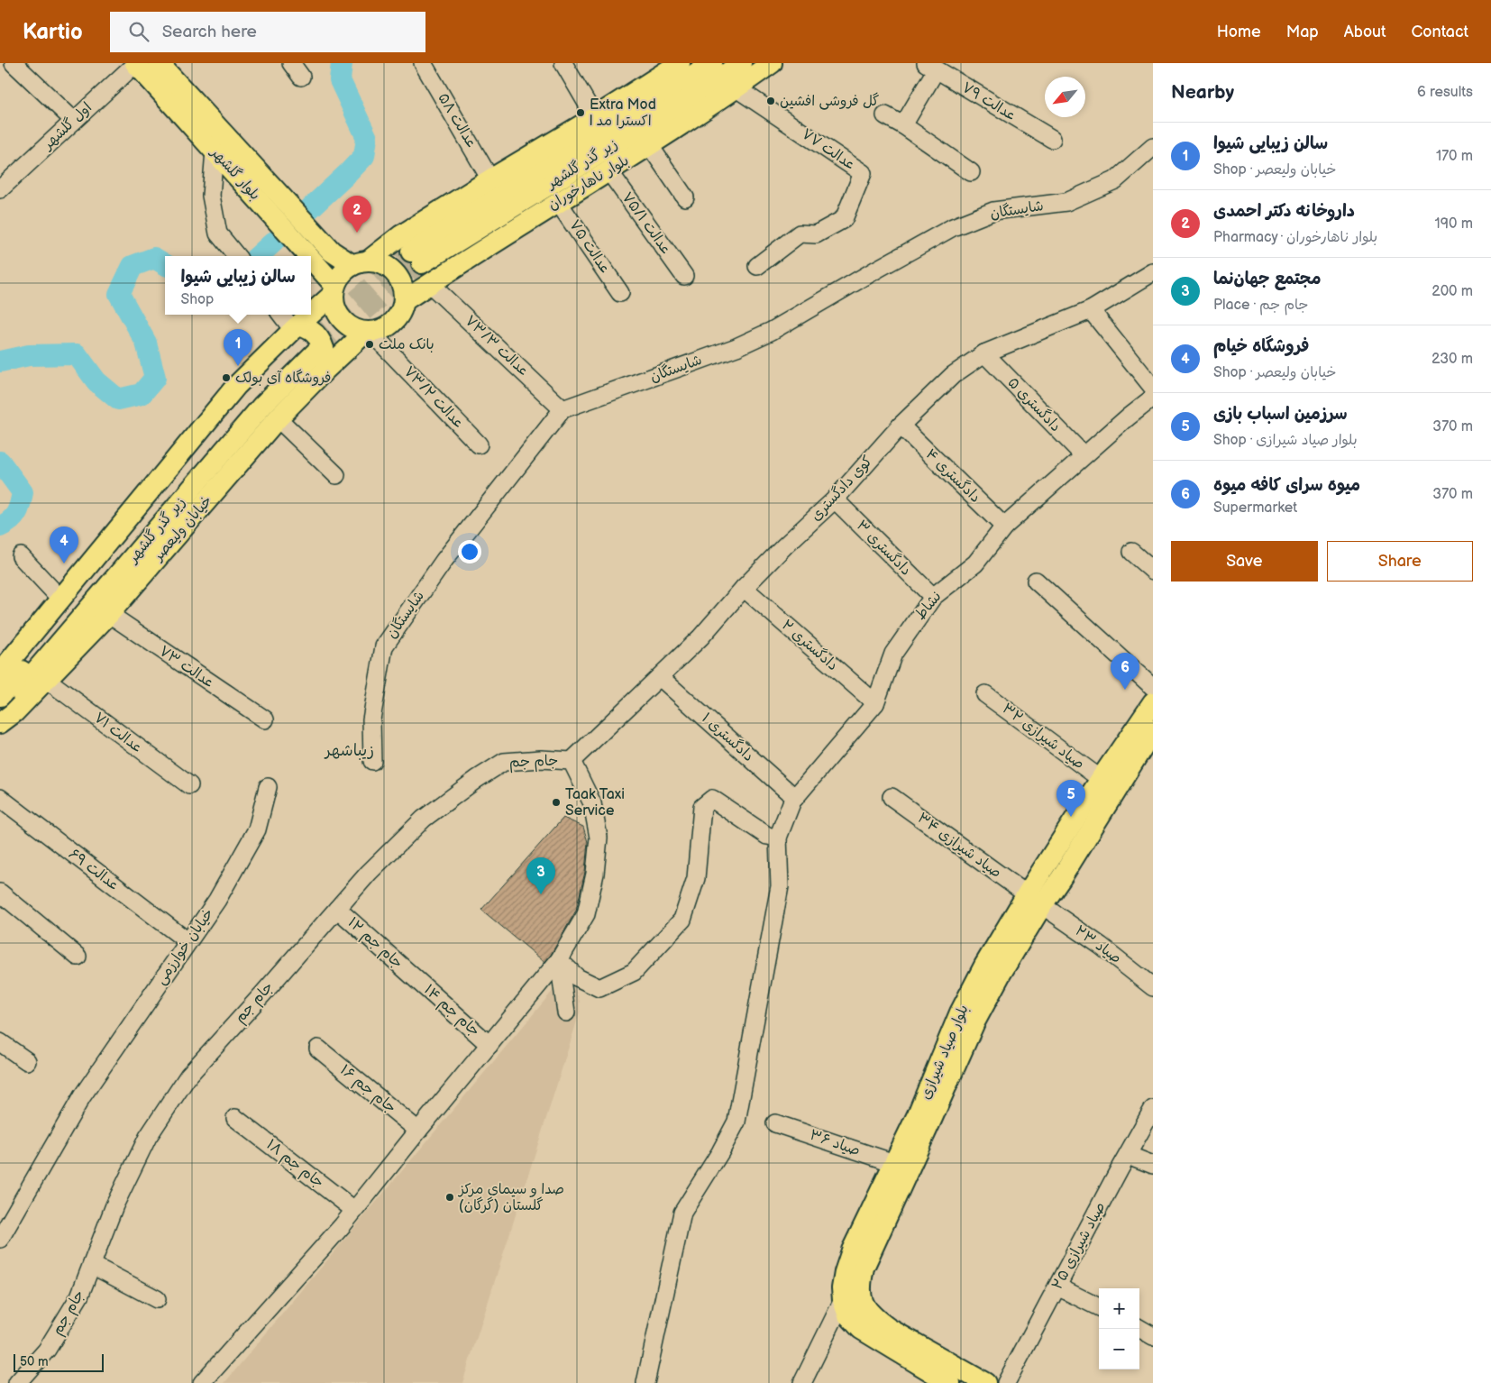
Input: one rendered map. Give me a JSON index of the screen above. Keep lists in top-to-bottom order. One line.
{"streets":{"main road":["زیر گذر گلشهر","بلوار گلشهر","بلوار ناهارخوران","خیابان ولیعصر","بلوار صیاد شیرازی"],"street":["عدالت ۷۹","عدالت ۵۸","اول گلشهر","عدالت ۷۷","شایستگان","۷۵/۱ عدالت","۷۵ عدالت","۷۳/۳ عدالت","عدالت ۷۳/۲","دادگستری ۵","دادگستری ۴","کوی دادگستری","دادگستری ۳","نشاط","دادگستری ۲","عدالت ۷۳","عدالت ۷۱","صیاد شیرازی ۳۲","دادگستری ۱","جام جم","صیاد شیرازی ۳۴","عدالت ۶۹","۱۲ جام جم","صیاد ۲۳","خیابان خوارزمی","۱۴ جام جم","۱۶ جام جم","صیاد ۳۶","۱۸ جام جم","صیاد شیرازی ۲۵"]},"crossings":[["اول گلشهر","بلوار گلشهر"],["عدالت ۷۷","بلوار ناهارخوران"],["بلوار گلشهر","بلوار ناهارخوران"],["بلوار گلشهر","عدالت ۷۳/۲"],["بلوار گلشهر","خیابان ولیعصر"],["بلوار ناهارخوران","۷۵/۱ عدالت"],["بلوار ناهارخوران","۷۵ عدالت"],["بلوار ناهارخوران","۷۳/۳ عدالت"],["بلوار ناهارخوران","عدالت ۷۳/۲"],["بلوار ناهارخوران","خیابان ولیعصر"],["شایستگان","۷۳/۳ عدالت"],["عدالت ۷۳/۲","خیابان ولیعصر"],["دادگستری ۵","کوی دادگستری"],["دادگستری ۵","نشاط"],["دادگستری ۴","کوی دادگستری"],["دادگستری ۴","نشاط"],["کوی دادگستری","دادگستری ۳"],["کوی دادگستری","دادگستری ۲"],["کوی دادگستری","دادگستری ۱"],["کوی دادگستری","جام جم"],["خیابان ولیعصر","عدالت ۷۳"],["خیابان ولیعصر","عدالت ۷۱"],["دادگستری ۳","نشاط"],["نشاط","دادگستری ۲"],["نشاط","دادگستری ۱"],["صیاد شیرازی ۳۲","بلوار صیاد شیرازی"],["جام جم","۱۲ جام جم"],["جام جم","۱۴ جام جم"],["جام جم","۱۶ جام جم"],["جام جم","۱۸ جام جم"],["صیاد شیرازی ۳۴","صیاد ۲۳"],["صیاد شیرازی ۳۴","بلوار صیاد شیرازی"],["عدالت ۶۹","خیابان خوارزمی"],["۱۲ جام جم","۱۴ جام جم"],["صیاد ۲۳","بلوار صیاد شیرازی"],["بلوار صیاد شیرازی","صیاد ۳۶"]],"districts":["زیباشهر"],"places":["گل فروشی افشین","Extra Mod | اکسترا مد","بانک ملت","فروشگاه آی بولک","Taak Taxi Service","صدا و سیمای مرکز گلستان (گرگان)"],"scale_bar":"50 m","north":"bottom left","page":{"header":"Kartio","search":"Search here","nav":["Home","Map","About","Contact"],"heading":["Nearby","6 results"],"list":[{"mark":"1","name":"سالن زیبایی شیوا","note":"Shop · خیابان ولیعصر","value":"170 m"},{"mark":"2","name":"داروخانه دکتر احمدی","note":"Pharmacy · بلوار ناهارخوران","value":"190 m"},{"mark":"3","name":"مجتمع جهان‌نما","note":"Place · جام جم","value":"200 m"},{"mark":"4","name":"فروشگاه خیام","note":"Shop · خیابان ولیعصر","value":"230 m"},{"mark":"5","name":"سرزمین اسباب بازی","note":"Shop · بلوار صیاد شیرازی","value":"370 m"},{"mark":"6","name":"میوه سرای کافه میوه","note":"Supermarket","value":"370 m"}],"pins":["2","1","4","6","5","3"],"popup":["سالن زیبایی شیوا","Shop"],"buttons":["Save","Share"],"map_buttons":["+","−"],"scale":"50 m"}}
